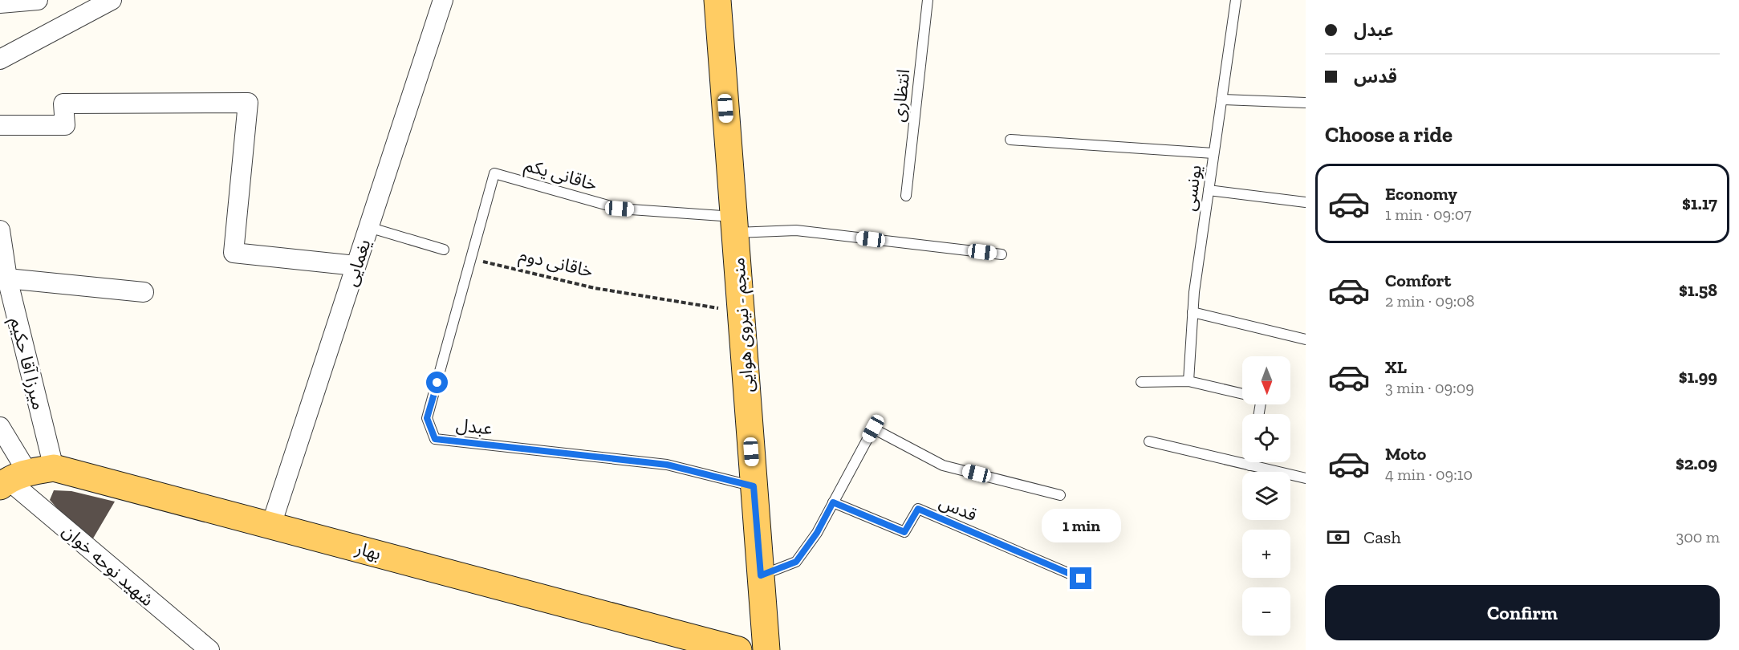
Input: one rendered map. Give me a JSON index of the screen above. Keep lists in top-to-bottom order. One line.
{"streets":{"main road":["منجم - نیروی هوایی","بهار"],"street":["یغمایی","میرزا آقا حکیم","شهید نوحه خوان"],"lane":["انتظاری","خاقانی یکم","یونسی","عبدل","قدس"],"path":["خاقانی دوم"]},"crossings":[["خاقانی یکم","منجم - نیروی هوایی"],["خاقانی یکم","عبدل"],["یغمایی","بهار"],["خاقانی دوم","منجم - نیروی هوایی"],["خاقانی دوم","عبدل"],["منجم - نیروی هوایی","عبدل"],["میرزا آقا حکیم","بهار"],["بهار","شهید نوحه خوان"]],"north":"bottom","page":{"banner":["عبدل","قدس"],"heading":"Choose a ride","list":[{"name":"Economy","note":"1 min · 09:07","value":"$1.17"},{"name":"Comfort","note":"2 min · 09:08","value":"$1.58"},{"name":"XL","note":"3 min · 09:09","value":"$1.99"},{"name":"Moto","note":"4 min · 09:10","value":"$2.09"}],"map_buttons":["+","−"],"bubble":"1 min","pay":["Cash","300 m"],"buttons":"Confirm"}}
